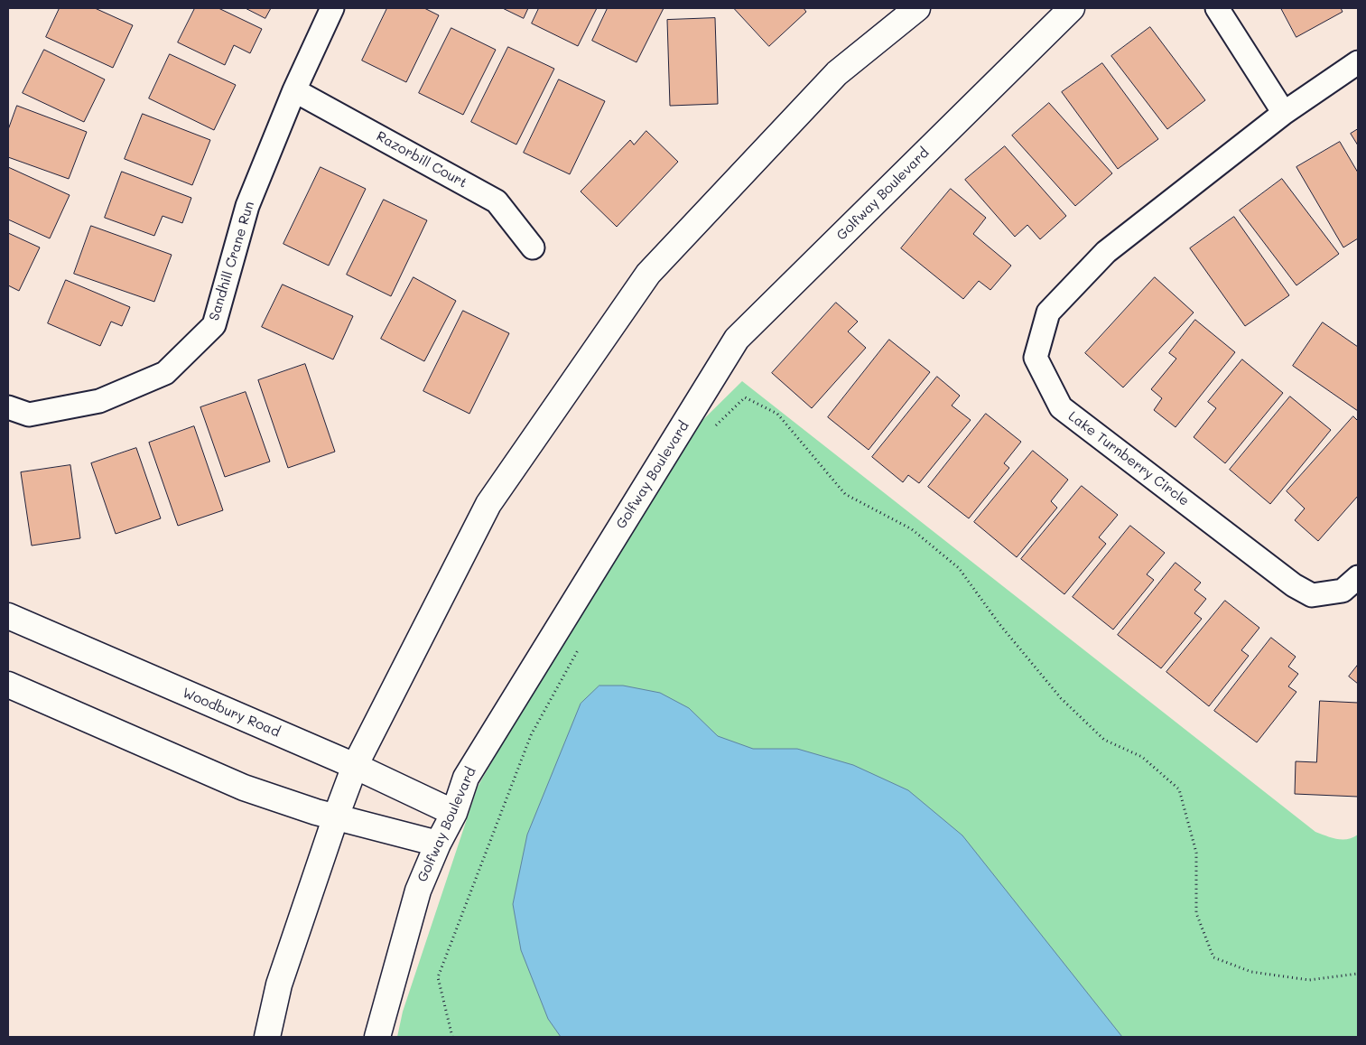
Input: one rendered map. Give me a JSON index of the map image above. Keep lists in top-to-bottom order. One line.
{"streets":{"street":["Razorbill Court","Golfway Boulevard","Sandhill Crane Run","Lake Turnberry Circle","Woodbury Road"]},"crossings":[["Razorbill Court","Sandhill Crane Run"],["Golfway Boulevard","Woodbury Road"]]}
